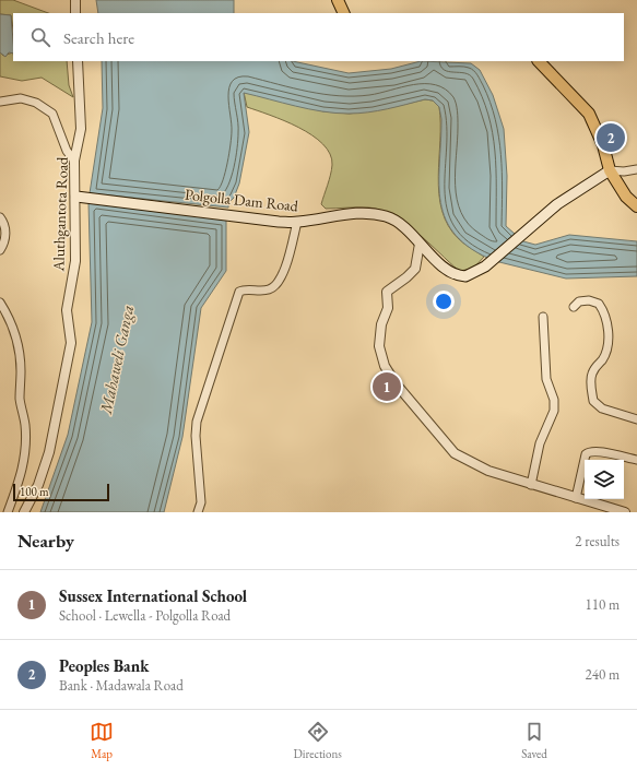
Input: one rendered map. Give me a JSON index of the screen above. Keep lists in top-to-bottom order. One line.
{"streets":{"main road":["Polgolla Dam Road"],"street":["Aluthgantota Road"]},"crossings":[["Polgolla Dam Road","Aluthgantota Road"]],"water":["Mahaweli Ganga"],"scale_bar":"100 m","page":{"search":"Search here","pins":["2","1"],"scale":"100 m","heading":["Nearby","2 results"],"list":[{"mark":"1","name":"Sussex International School","note":"School · Lewella - Polgolla Road","value":"110 m"},{"mark":"2","name":"Peoples Bank","note":"Bank · Madawala Road","value":"240 m"}],"nav":["Map","Directions","Saved"]}}
